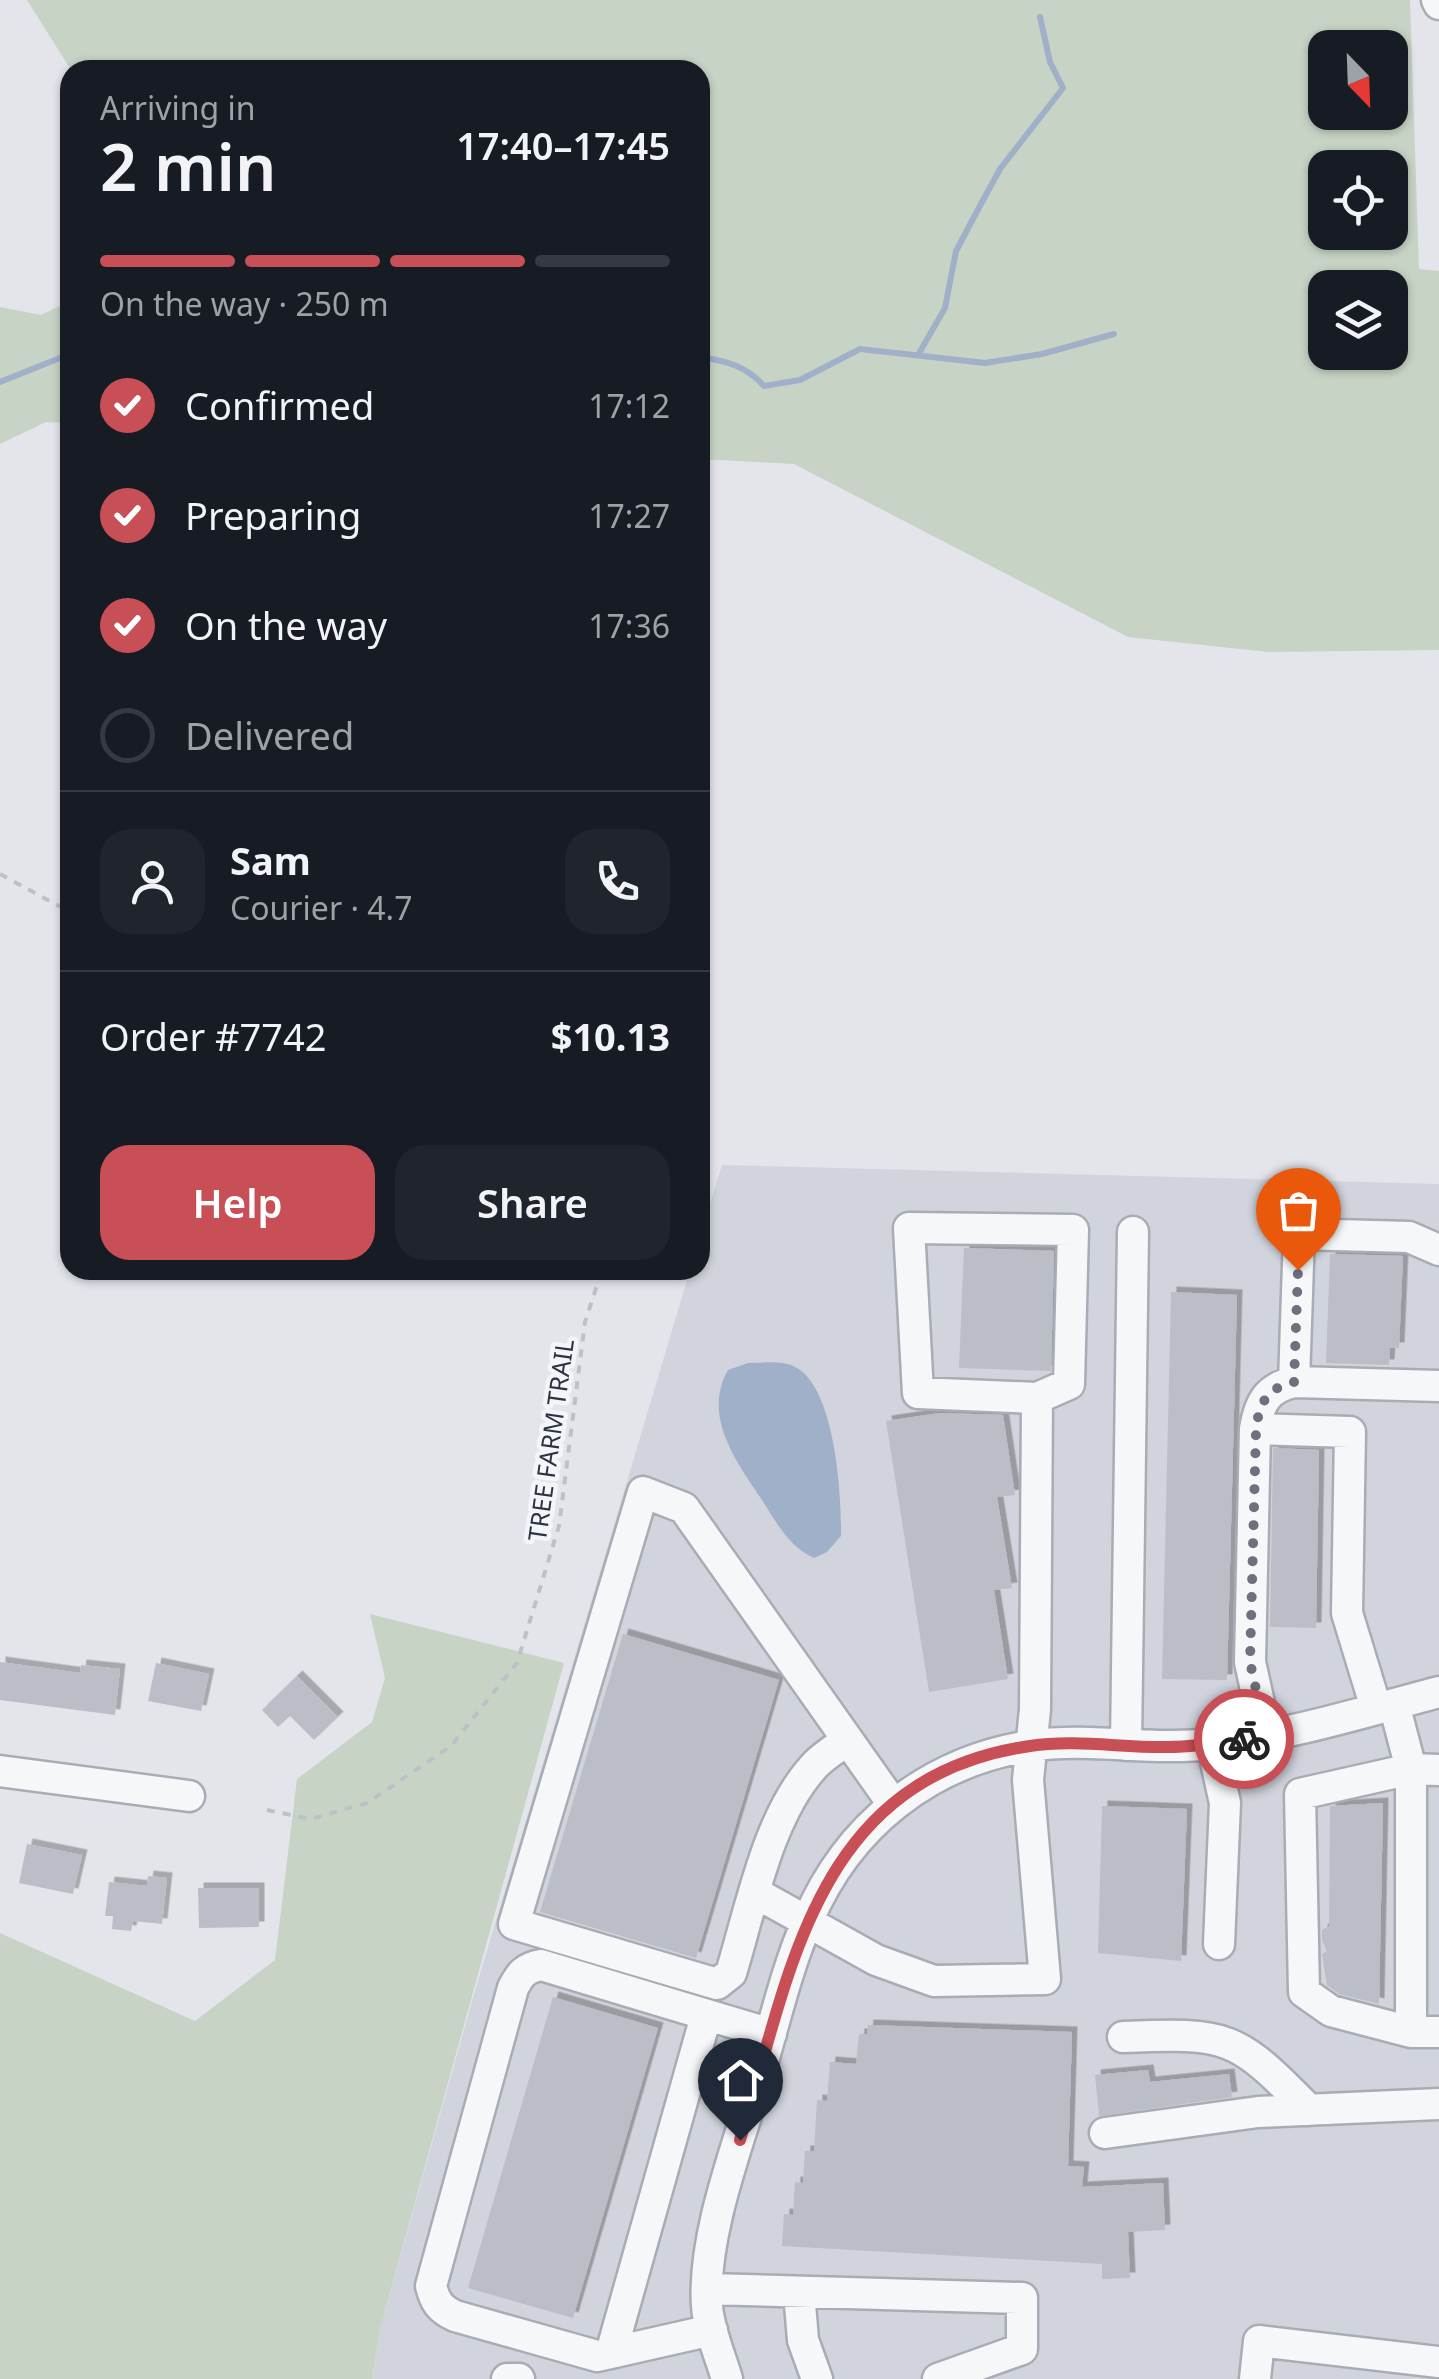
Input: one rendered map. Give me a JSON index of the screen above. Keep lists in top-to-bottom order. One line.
{"streets":{"path":["TREE FARM TRAIL"]},"north":"bottom right","page":{"heading":["2 min","Arriving in","17:40–17:45"],"panel":["Sam","Courier · 4.7","Order #7742","$10.13"],"bar":"On the way · 250 m","list":[["Confirmed","17:12"],["Preparing","17:27"],["On the way","17:36"],"Delivered"],"buttons":["Help","Share"]}}
